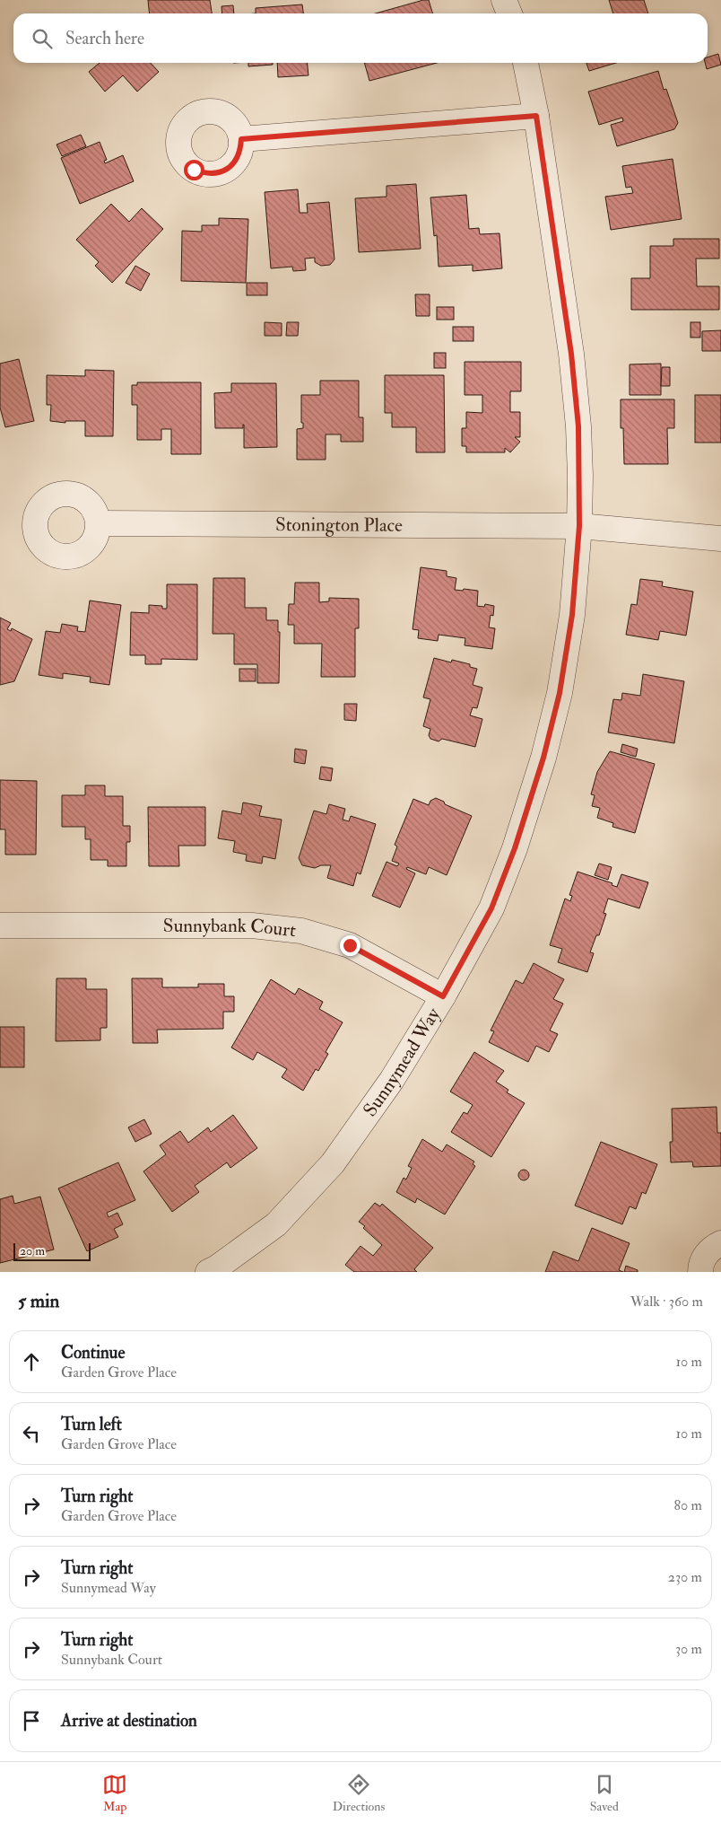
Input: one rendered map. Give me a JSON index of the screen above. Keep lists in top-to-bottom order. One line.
{"streets":{"street":["Stonington Place","Sunnybank Court","Sunnymead Way"]},"crossings":[["Stonington Place","Sunnymead Way"],["Sunnybank Court","Sunnymead Way"]],"scale_bar":"20 m","page":{"search":"Search here","scale":"20 m","heading":["5 min","Walk · 360 m"],"list":[["Continue","Garden Grove Place","10 m"],["Turn left","Garden Grove Place","10 m"],["Turn right","Garden Grove Place","80 m"],["Turn right","Sunnymead Way","230 m"],["Turn right","Sunnybank Court","30 m"],"Arrive at destination"],"nav":["Map","Directions","Saved"]}}
